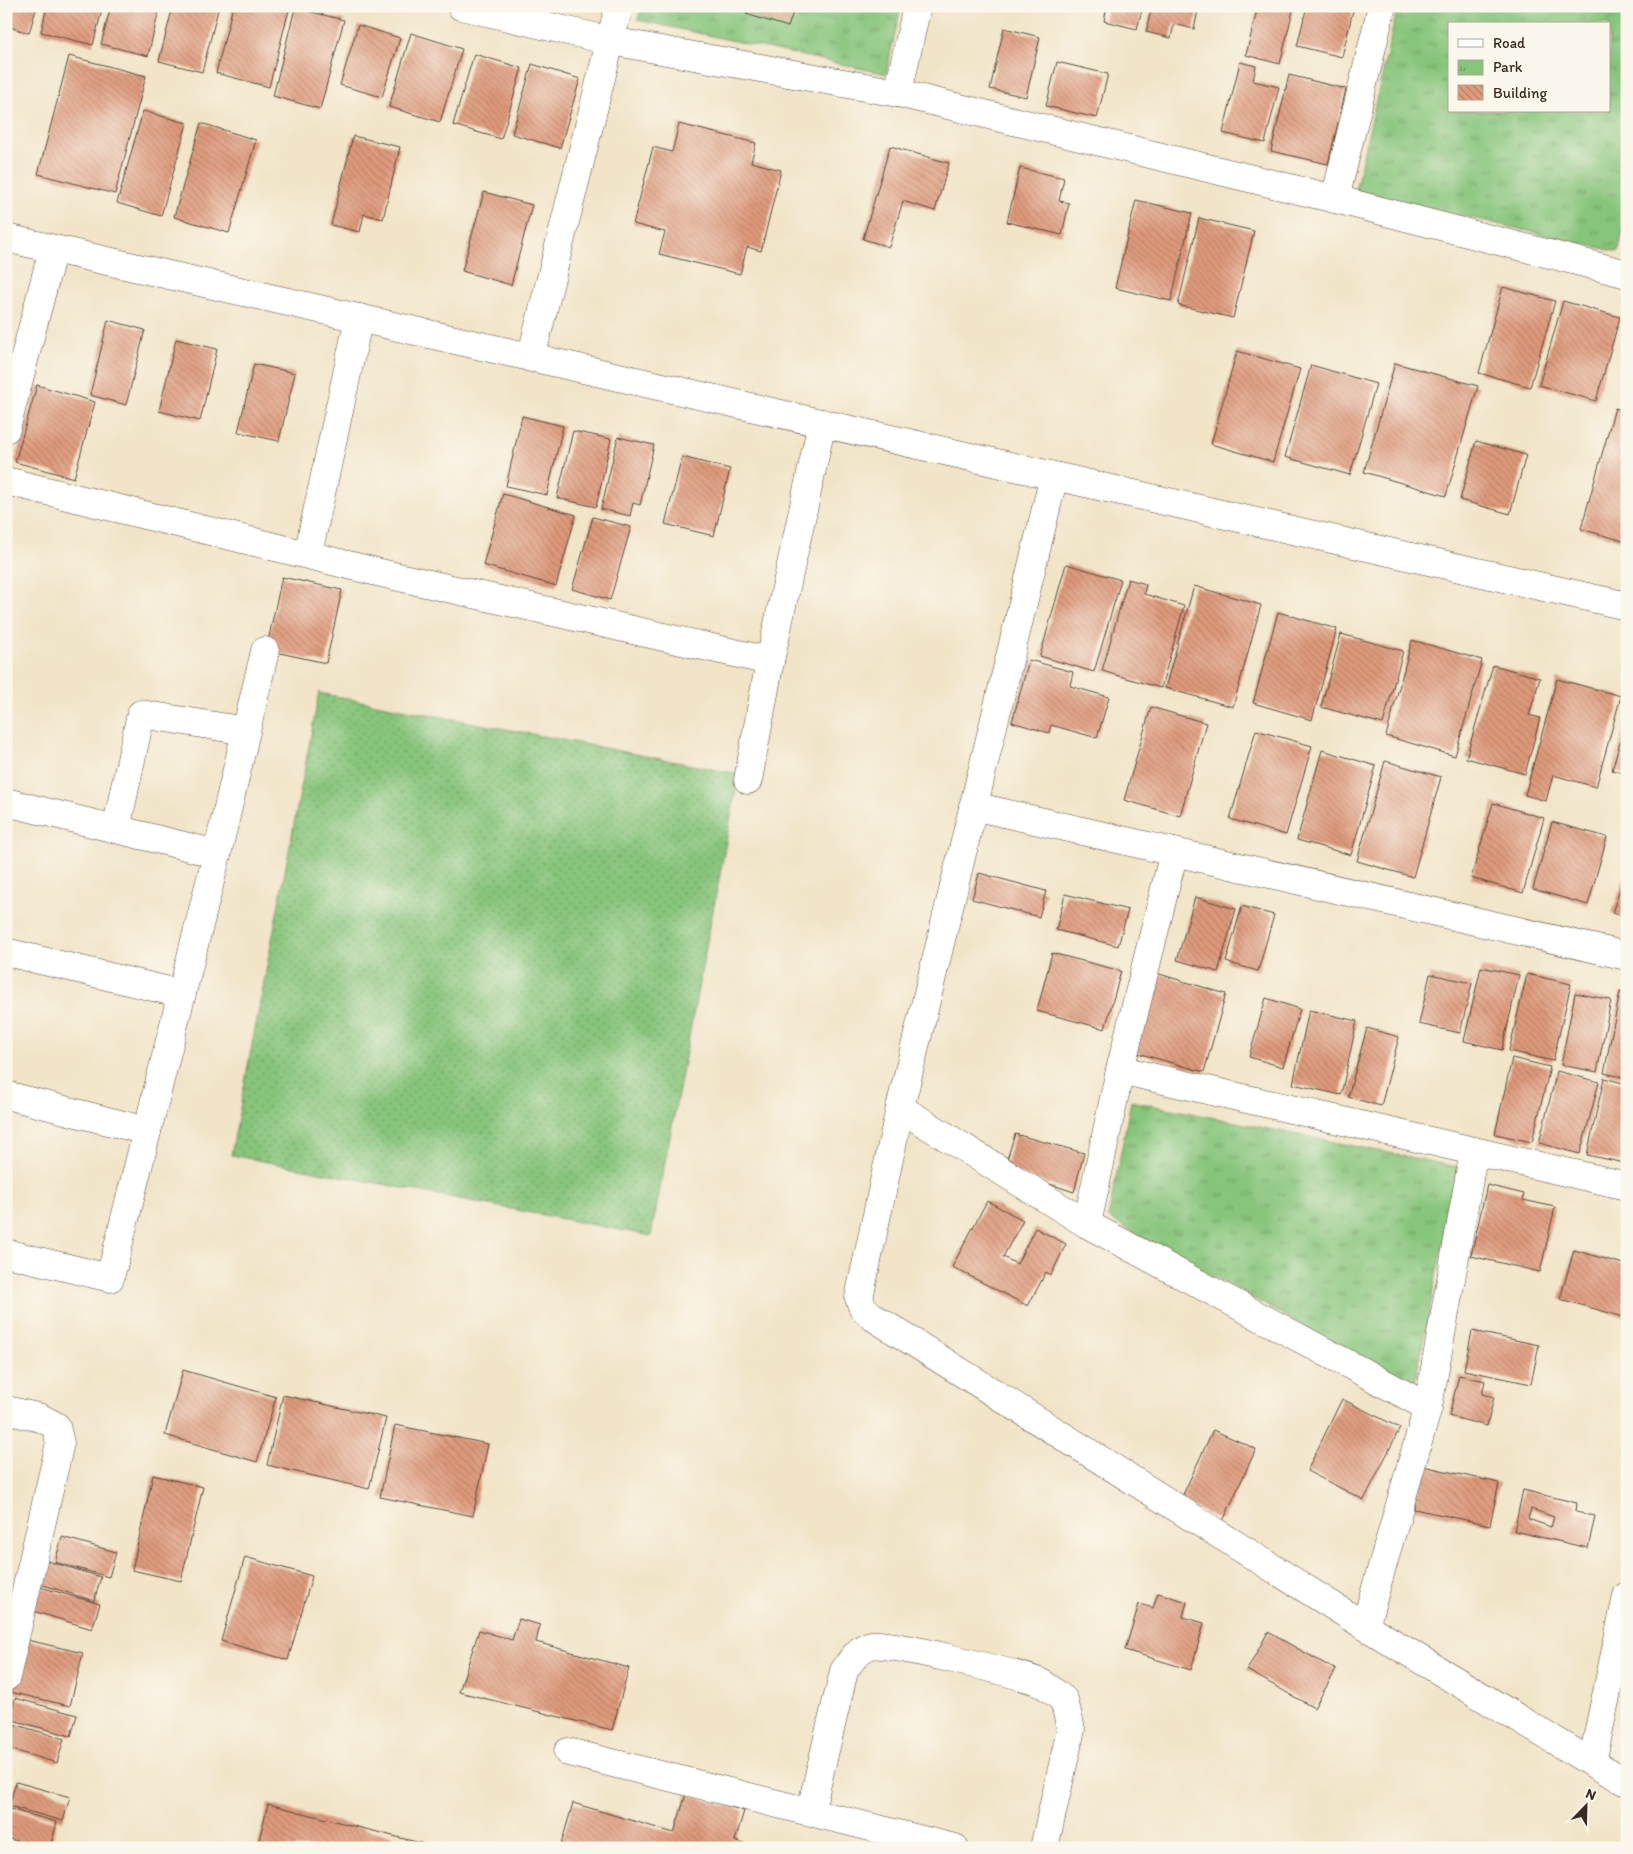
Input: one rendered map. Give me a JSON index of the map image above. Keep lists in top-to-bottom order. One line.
{"legend":["Road","Park","Building"],"north":"top right"}
